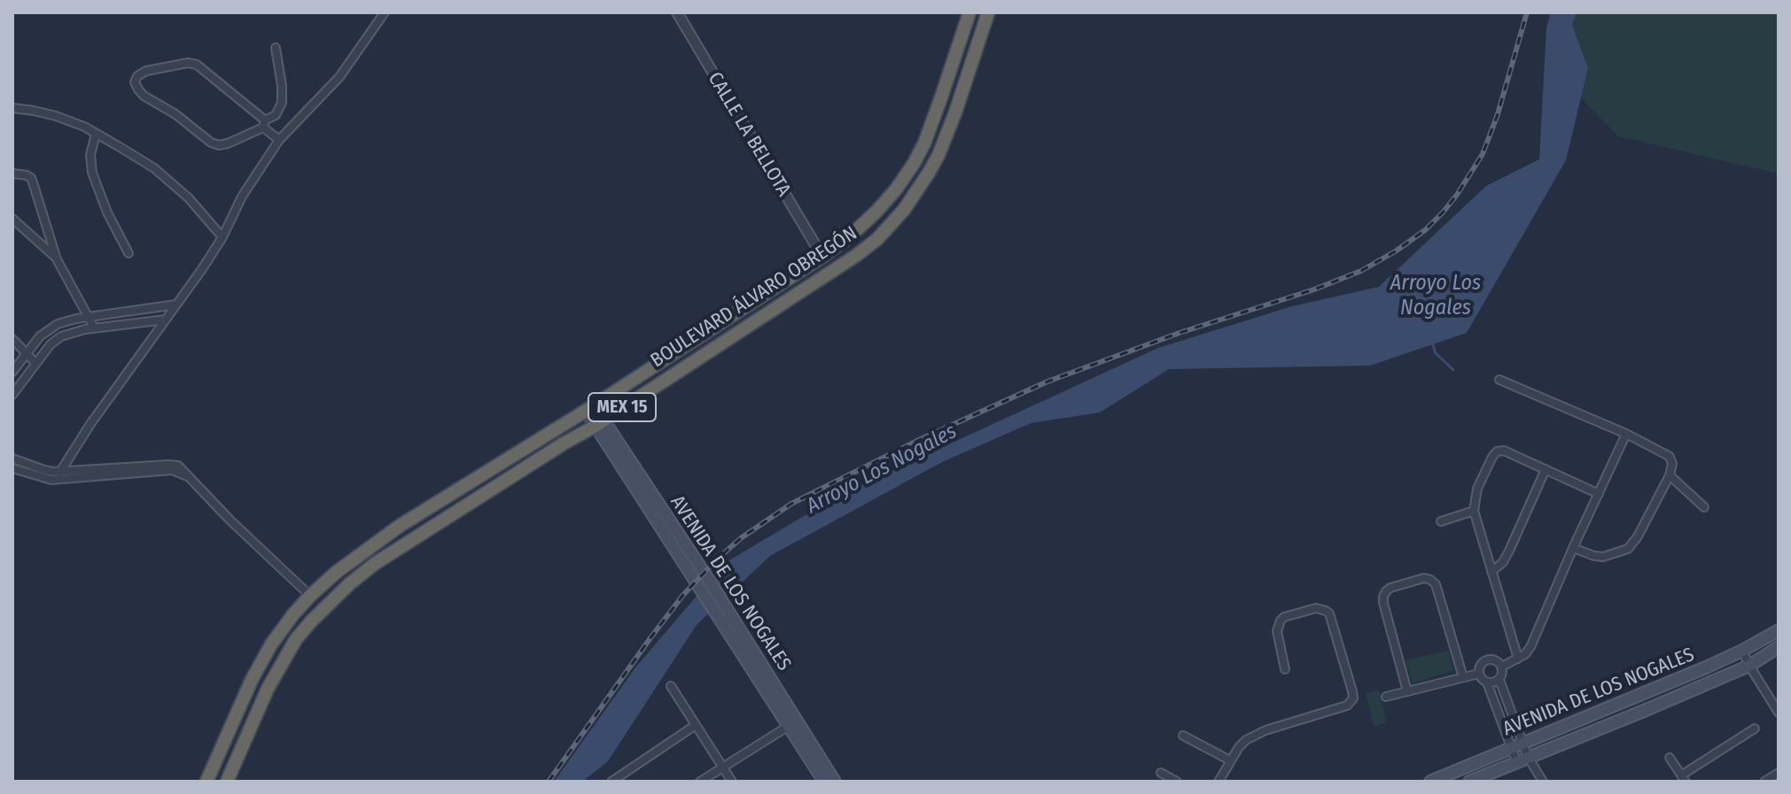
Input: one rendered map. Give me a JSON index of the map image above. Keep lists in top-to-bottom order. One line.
{"streets":{"highway":["BOULEVARD ÁLVARO OBREGÓN","MEX 15"],"main road":["AVENIDA DE LOS NOGALES"],"street":["CALLE LA BELLOTA"]},"crossings":[["CALLE LA BELLOTA","BOULEVARD ÁLVARO OBREGÓN"],["BOULEVARD ÁLVARO OBREGÓN","AVENIDA DE LOS NOGALES"]],"water":["Arroyo Los Nogales"]}
